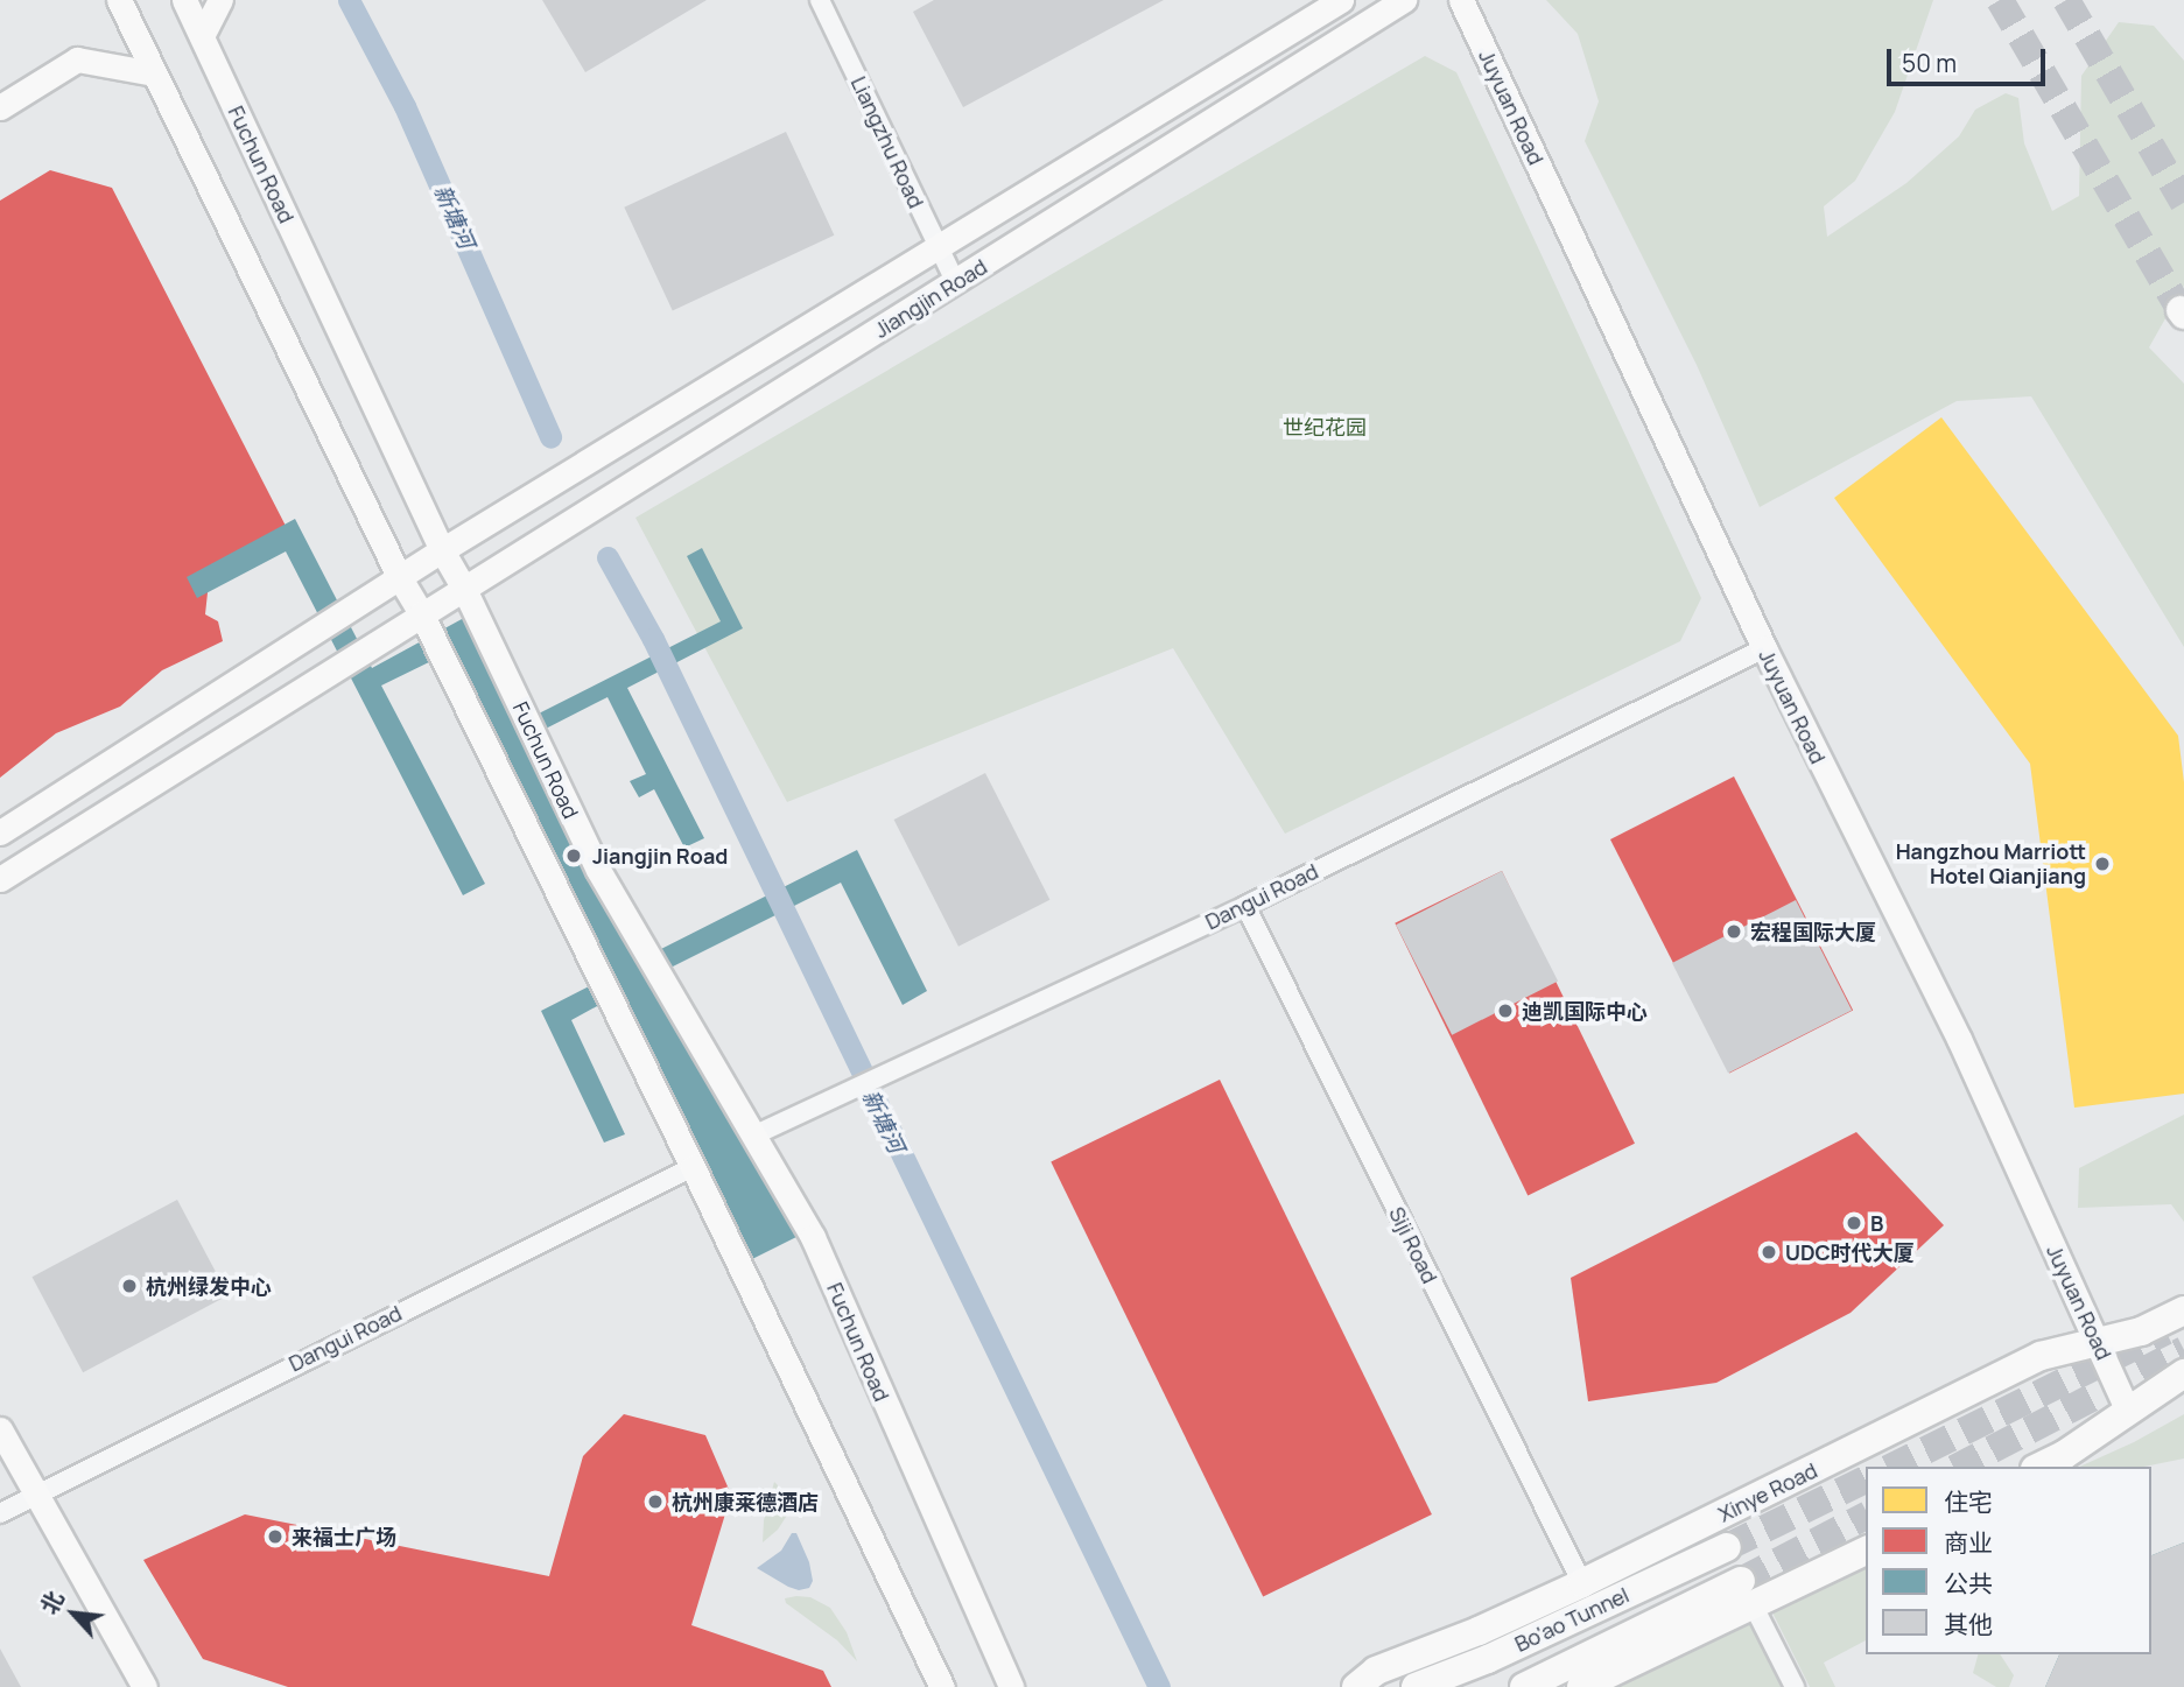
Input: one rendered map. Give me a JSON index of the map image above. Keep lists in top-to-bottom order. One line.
{"streets":{"main road":["Xinye Road","Bo'ao Tunnel"],"street":["Juyuan Road","Liangzhu Road","Fuchun Road","Jiangjin Road","Dangui Road","Siji Road"]},"crossings":[["Juyuan Road","Dangui Road"],["Juyuan Road","Xinye Road"],["Liangzhu Road","Jiangjin Road"],["Fuchun Road","Jiangjin Road"],["Fuchun Road","Dangui Road"],["Dangui Road","Siji Road"],["Siji Road","Xinye Road"]],"water":["新塘河"],"parks":["世纪花园"],"places":["Jiangjin Road","Hangzhou Marriott Hotel Qianjiang","宏程国际大厦","迪凯国际中心","B","UDC时代大厦","杭州绿发中心","杭州康莱德酒店","来福士广场"],"legend":["住宅","商业","公共","其他"],"scale_bar":"50 m","north":"top left"}
